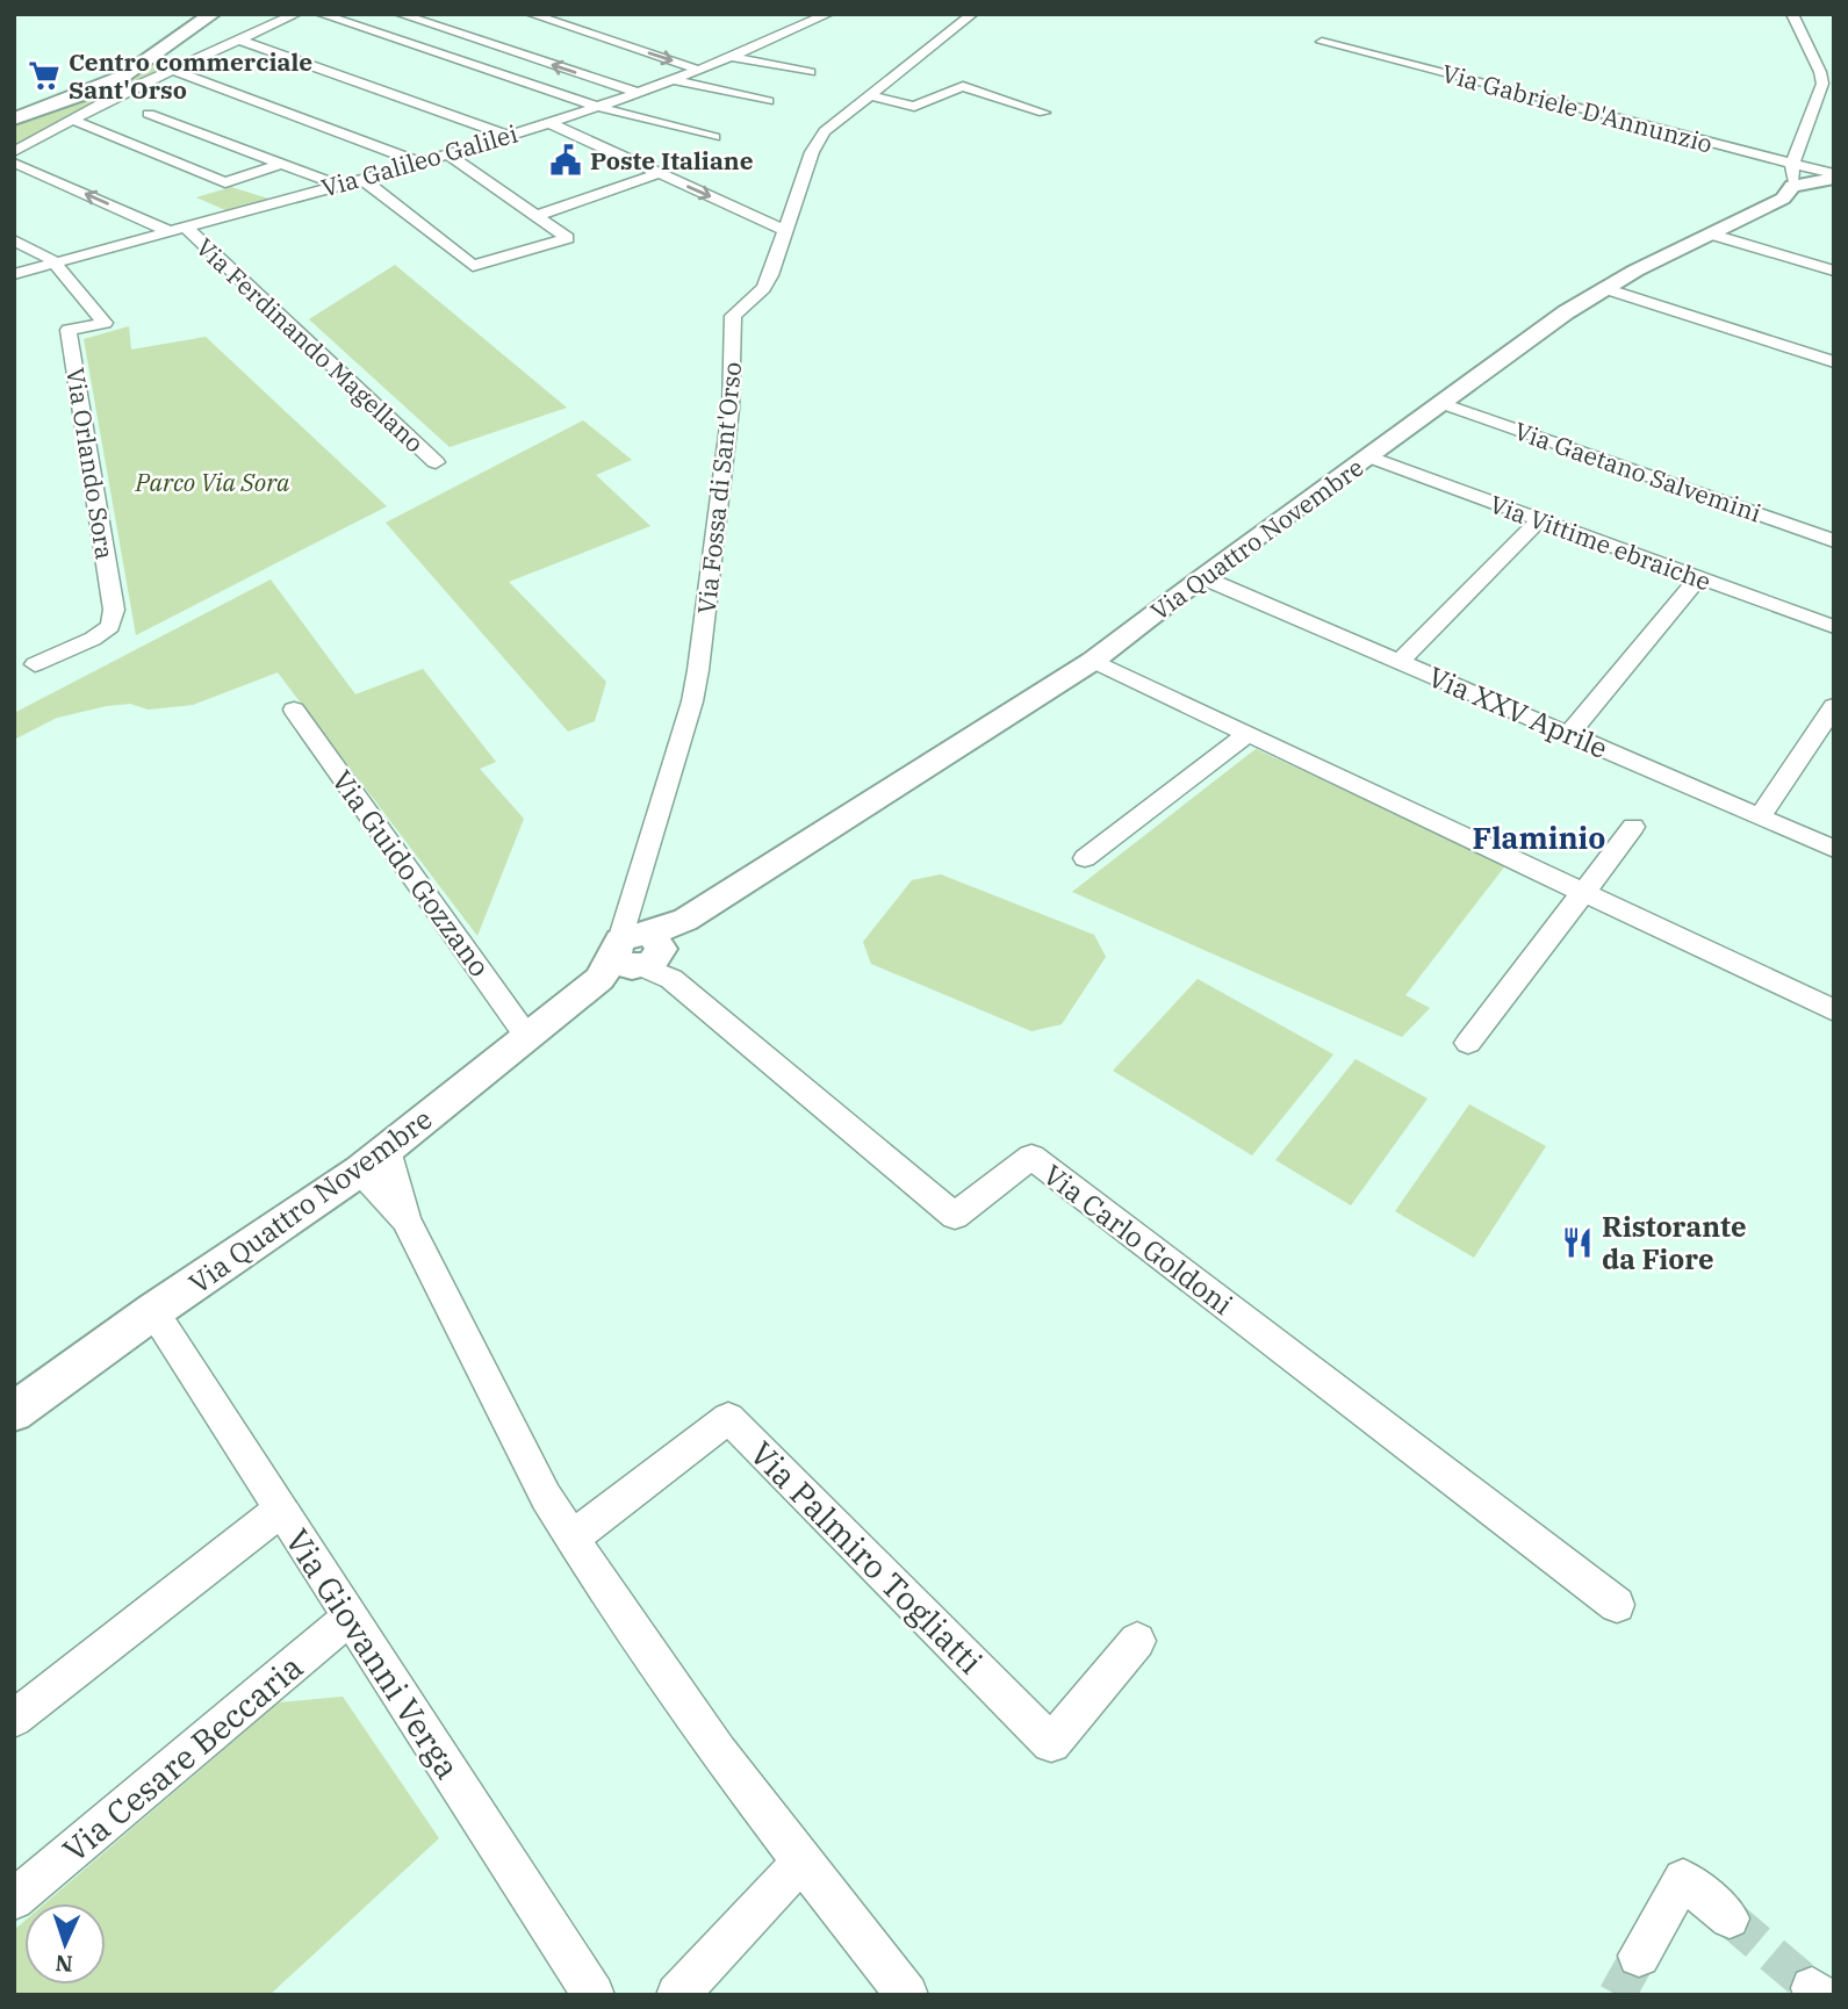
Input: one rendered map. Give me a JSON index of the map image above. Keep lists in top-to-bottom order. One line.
{"streets":{"street":["Via Gabriele D'Annunzio","Via Galileo Galilei","Via Ferdinando Magellano","Via Orlando Sora","Via Gaetano Salvemini","Via Fossa di Sant'Orso","Via Quattro Novembre","Via Vittime ebraiche","Via XXV Aprile","Via Guido Gozzano","Via Carlo Goldoni","Via Palmiro Togliatti","Via Giovanni Verga","Via Cesare Beccaria"]},"crossings":[["Via Gabriele D'Annunzio","Via Quattro Novembre"],["Via Galileo Galilei","Via Ferdinando Magellano"],["Via Galileo Galilei","Via Orlando Sora"],["Via Gaetano Salvemini","Via Quattro Novembre"],["Via Fossa di Sant'Orso","Via Quattro Novembre"],["Via Fossa di Sant'Orso","Via Carlo Goldoni"],["Via Quattro Novembre","Via Vittime ebraiche"],["Via Quattro Novembre","Via XXV Aprile"],["Via Quattro Novembre","Via Guido Gozzano"],["Via Quattro Novembre","Via Carlo Goldoni"],["Via Quattro Novembre","Via Giovanni Verga"],["Via Giovanni Verga","Via Cesare Beccaria"]],"districts":["Flaminio"],"parks":["Parco Via Sora"],"places":{"supermarket":["Centro commerciale Sant'Orso"],"public building":["Poste Italiane"],"restaurant":["Ristorante da Fiore"]},"north":"bottom"}
